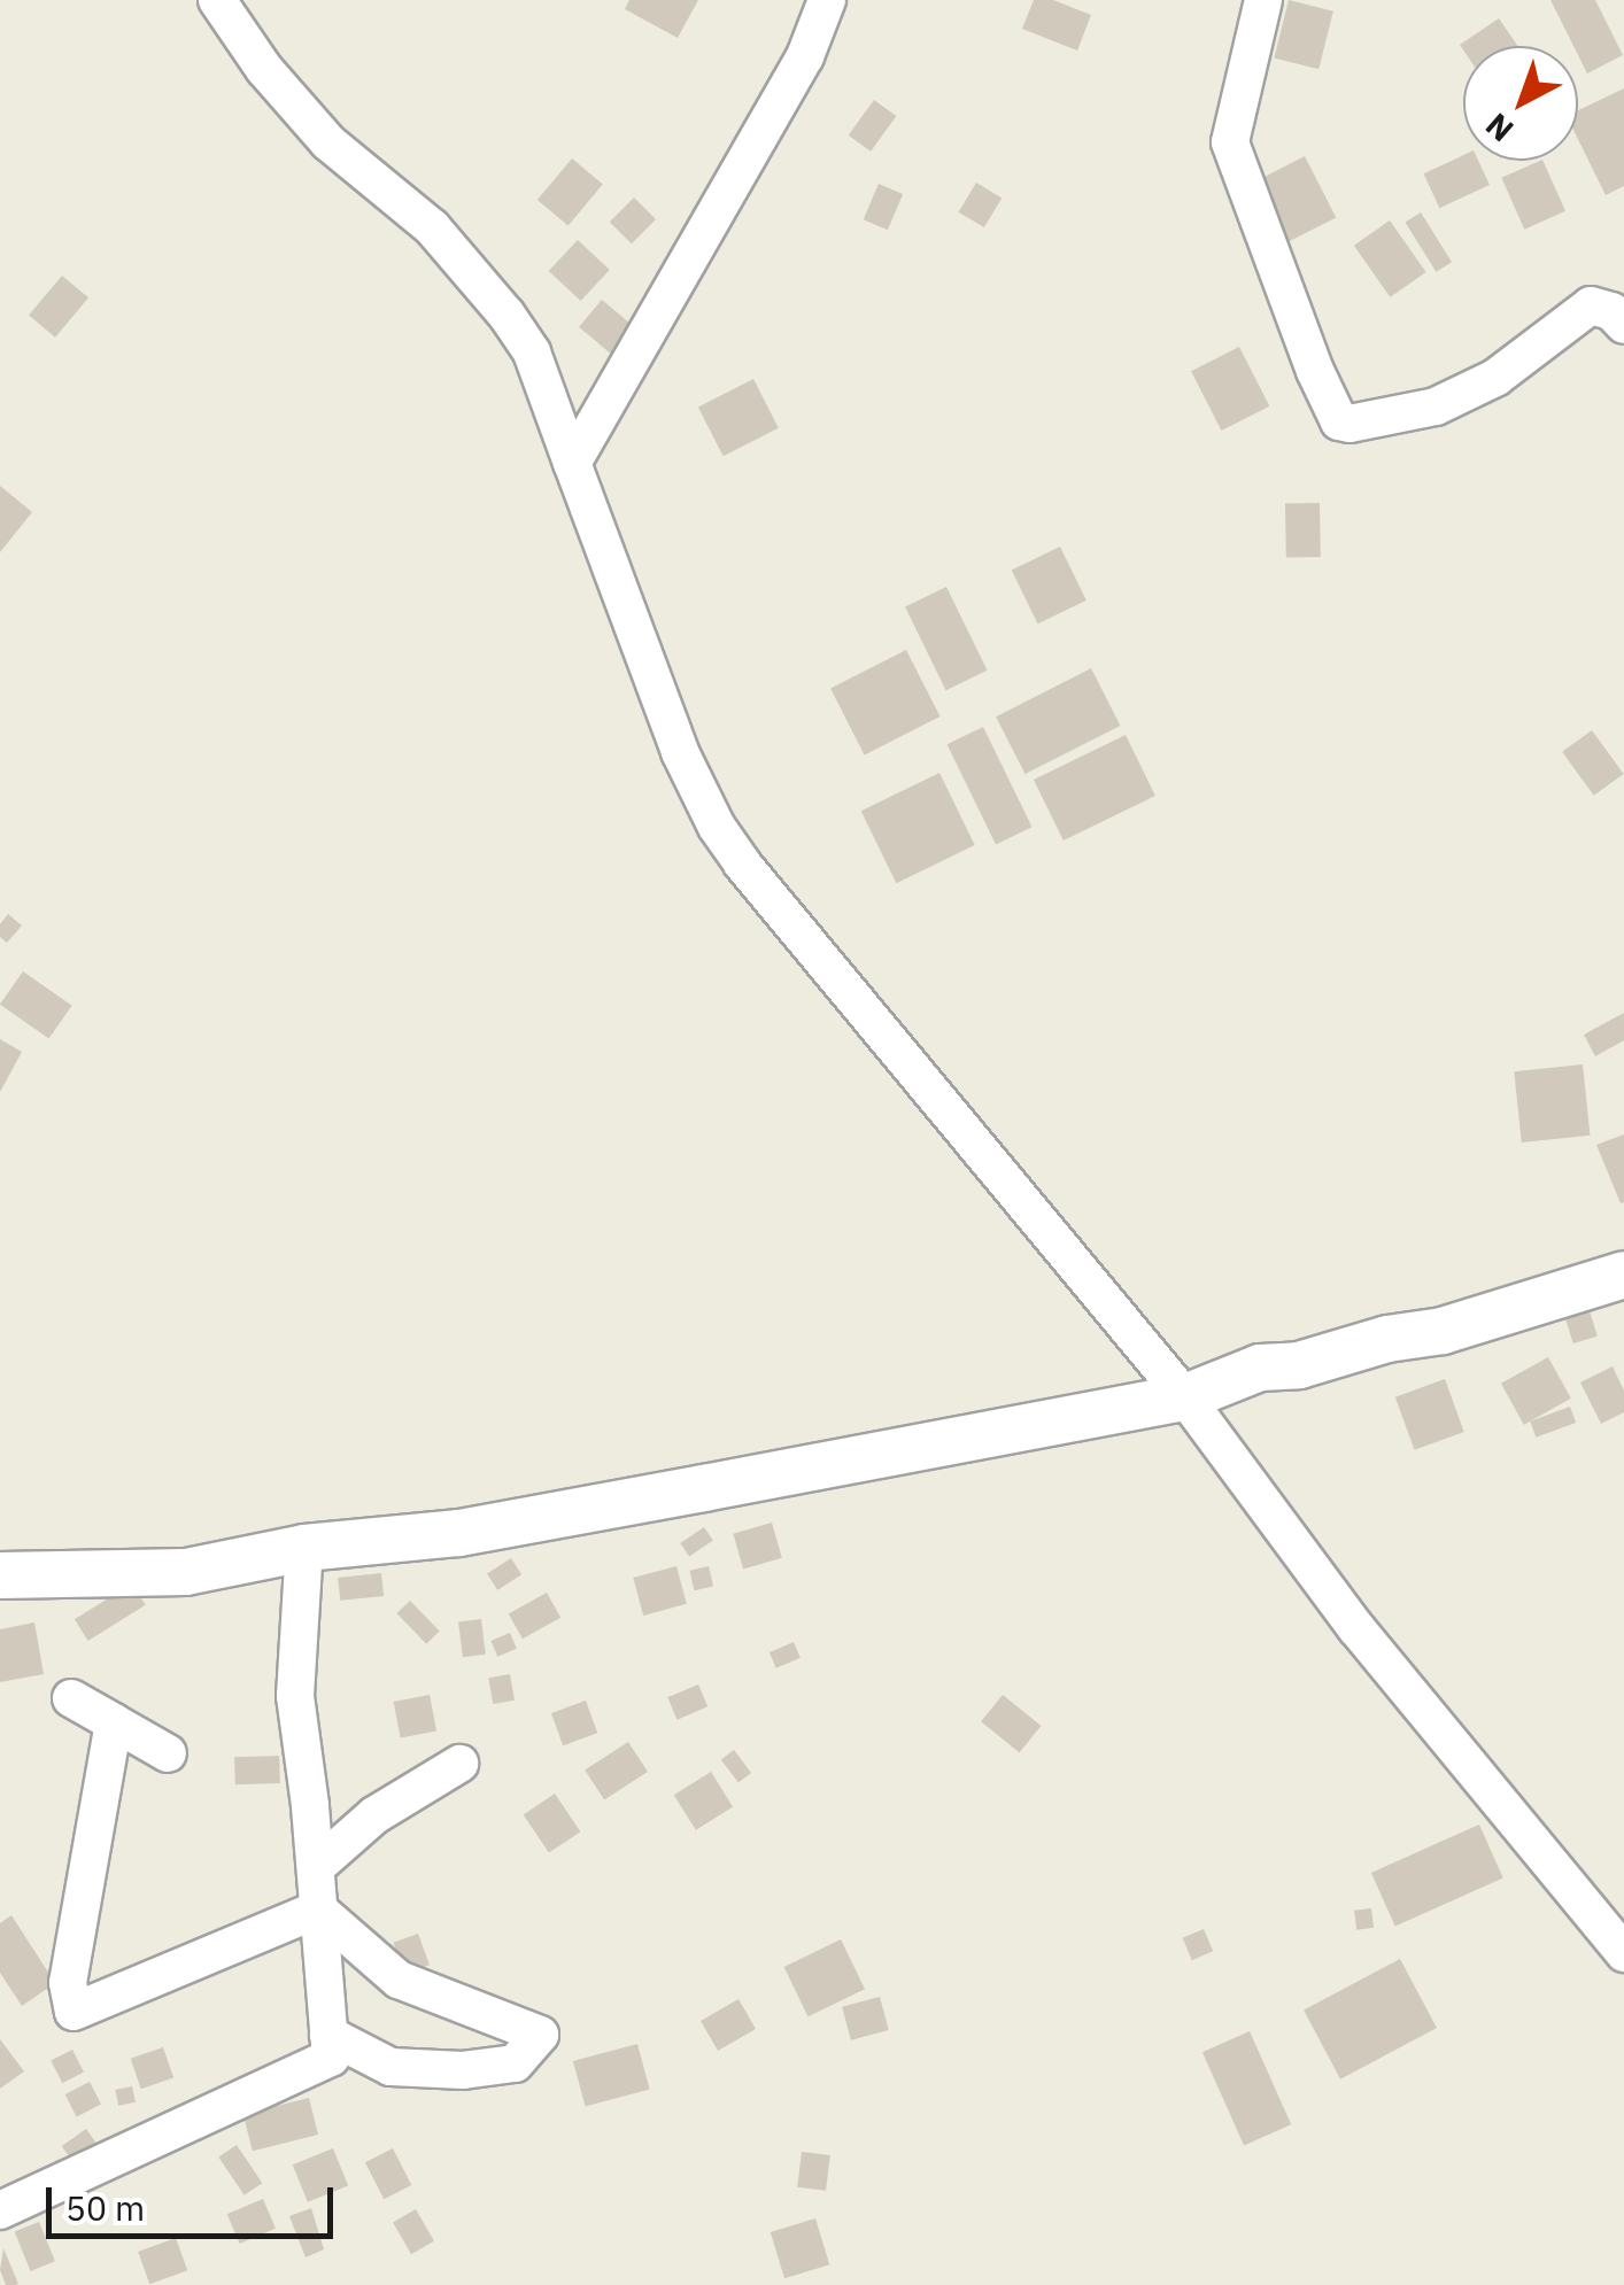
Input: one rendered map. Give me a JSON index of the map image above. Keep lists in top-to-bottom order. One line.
{"scale_bar":"50 m","north":"bottom left"}
